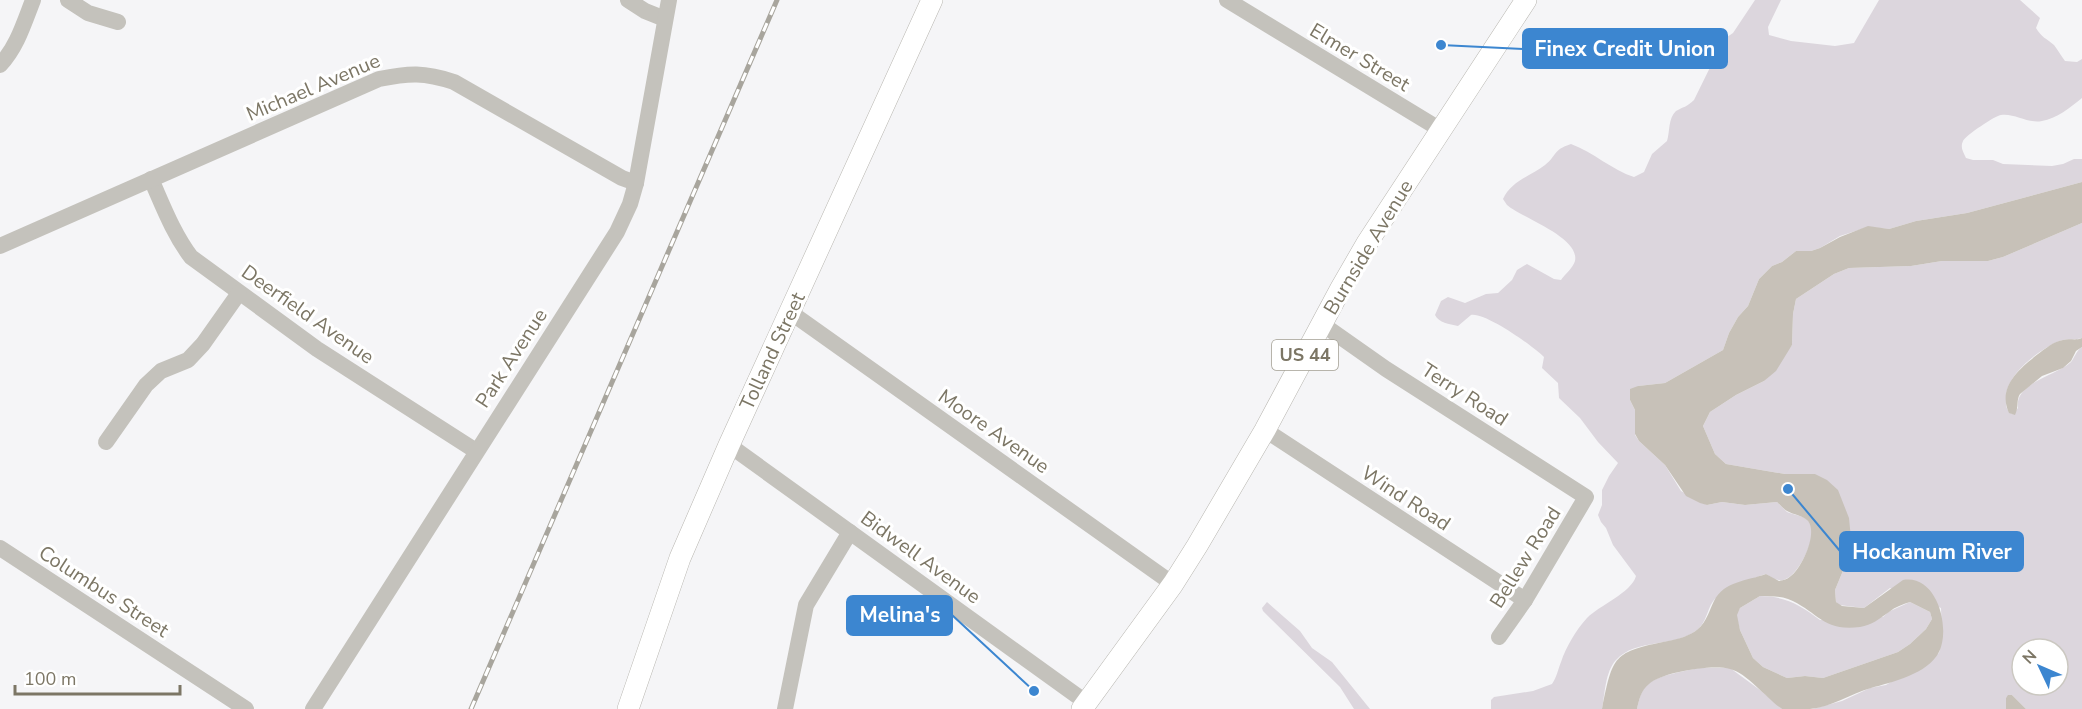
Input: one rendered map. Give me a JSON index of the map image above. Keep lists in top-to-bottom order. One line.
{"streets":{"main road":["Burnside Avenue","Tolland Street","US 44"],"street":["Elmer Street","Michael Avenue","Deerfield Avenue","Park Avenue","Terry Road","Moore Avenue","Wind Road","Bidwell Avenue","Bellew Road","Columbus Street"]},"crossings":[["Elmer Street","Burnside Avenue"],["Michael Avenue","Deerfield Avenue"],["Michael Avenue","Park Avenue"],["Burnside Avenue","Terry Road"],["Burnside Avenue","Moore Avenue"],["Burnside Avenue","Wind Road"],["Burnside Avenue","Bidwell Avenue"],["Deerfield Avenue","Park Avenue"],["Tolland Street","Moore Avenue"],["Tolland Street","Bidwell Avenue"],["Terry Road","Bellew Road"],["Wind Road","Bellew Road"]],"places":["Finex Credit Union","Hockanum River","Melina's"],"scale_bar":"100 m","north":"top left"}
